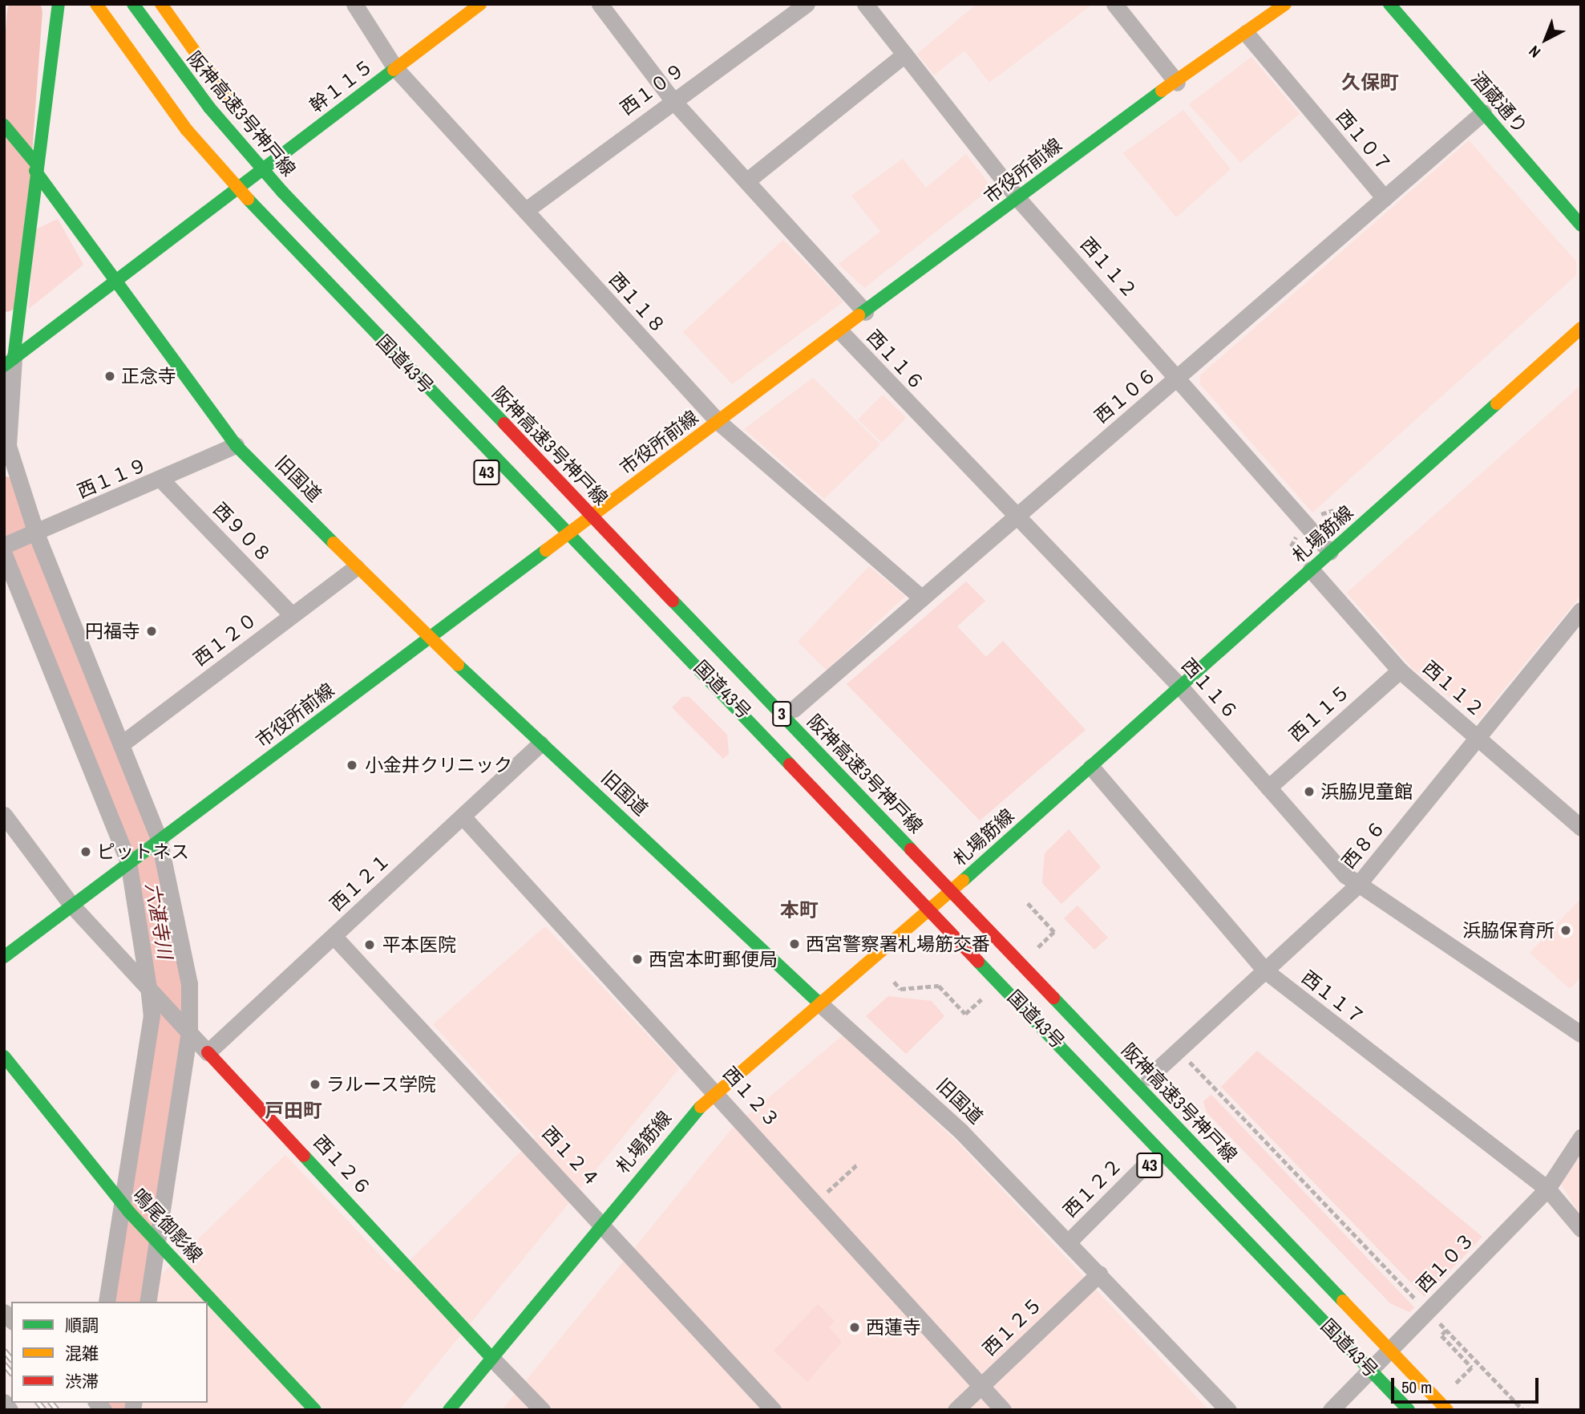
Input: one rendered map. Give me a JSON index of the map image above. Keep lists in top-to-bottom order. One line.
{"streets":{"main road":["幹１１５","酒蔵通り","阪神高速3号神戸線","市役所前線","国道43号","43","旧国道","札場筋線","3","西１２６","鳴尾御影線"],"street":["西１０９","西１０７","西１１２","西１１８","西１１６","西１０６","西１１９","西９０８","西１２０","西１１５","西８６","西１２１","西１１７","西１２３","西１２４","西１２２","西１０３","西１２５"]},"crossings":[["幹１１５","西１１８"],["幹１１５","旧国道"],["西１０９","西１１８"],["西１０９","西１１６"],["酒蔵通り","西１０６"],["西１０７","市役所前線"],["西１０７","西１０６"],["市役所前線","西１１２"],["市役所前線","西１１８"],["市役所前線","西１１６"],["市役所前線","国道43号"],["市役所前線","旧国道"],["市役所前線","西１２６"],["西１１２","西１０６"],["西１１２","札場筋線"],["西１１２","西１１５"],["西１１２","西８６"],["西１１８","西１０６"],["西１１６","西１０６"],["西１１６","札場筋線"],["西１１６","西１１５"],["西１１６","西８６"],["国道43号","西１０３"],["西１１９","旧国道"],["西１１９","西９０８"],["旧国道","札場筋線"],["旧国道","西１２０"],["旧国道","西１２１"],["旧国道","西１２２"],["旧国道","西１２５"],["西９０８","西１２０"],["札場筋線","西１１７"],["札場筋線","西１２３"],["札場筋線","西１２４"],["札場筋線","西１２６"],["西８６","西１１７"],["西１２１","西１２３"],["西１２１","西１２４"],["西１２１","西１２６"],["西１１７","西１０３"],["西１２３","西１２５"]],"districts":["久保町","本町","戸田町"],"water":["六湛寺川"],"places":["正念寺","円福寺","小金井クリニック","浜脇児童館","ピットネス","浜脇保育所","西宮警察署札場筋交番","平本医院","西宮本町郵便局","ラルース学院","西蓮寺"],"legend":["順調","混雑","渋滞"],"scale_bar":"50 m","north":"bottom left"}
